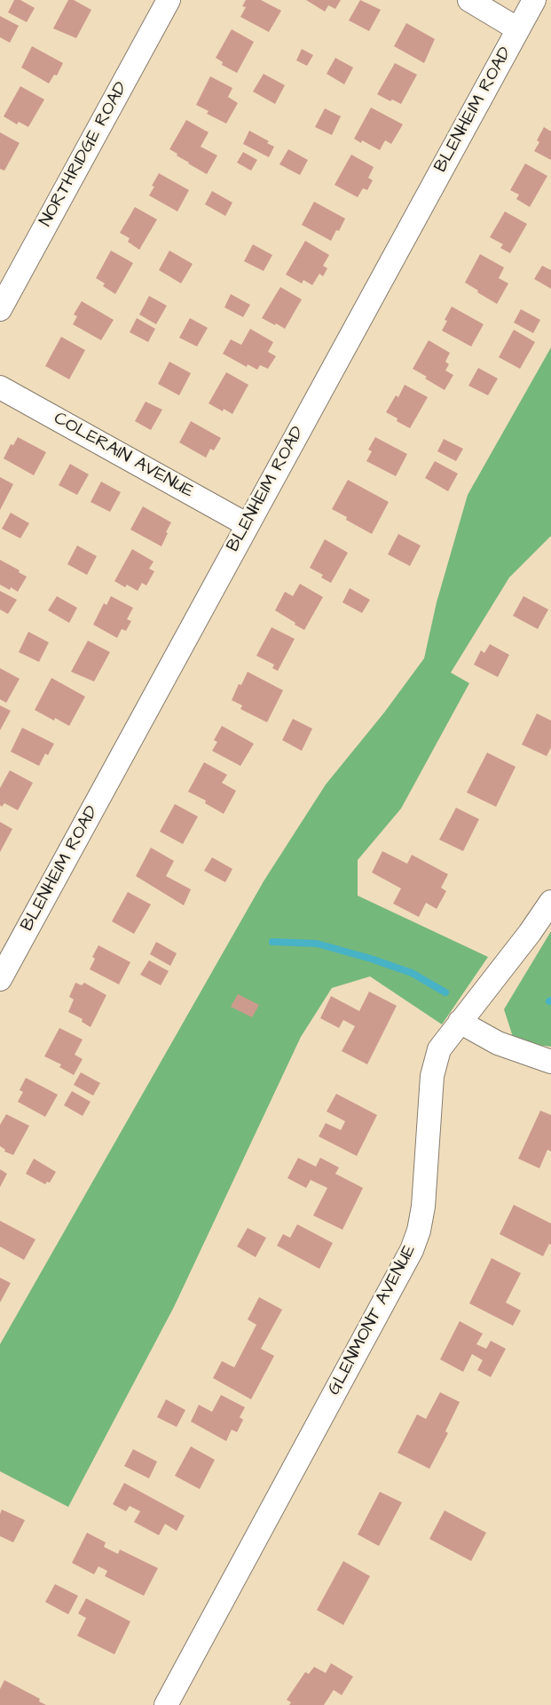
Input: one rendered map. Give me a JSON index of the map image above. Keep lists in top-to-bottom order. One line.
{"streets":{"street":["BLENHEIM ROAD","NORTHRIDGE ROAD","COLERAIN AVENUE","GLENMONT AVENUE"]},"crossings":[["BLENHEIM ROAD","COLERAIN AVENUE"]]}
